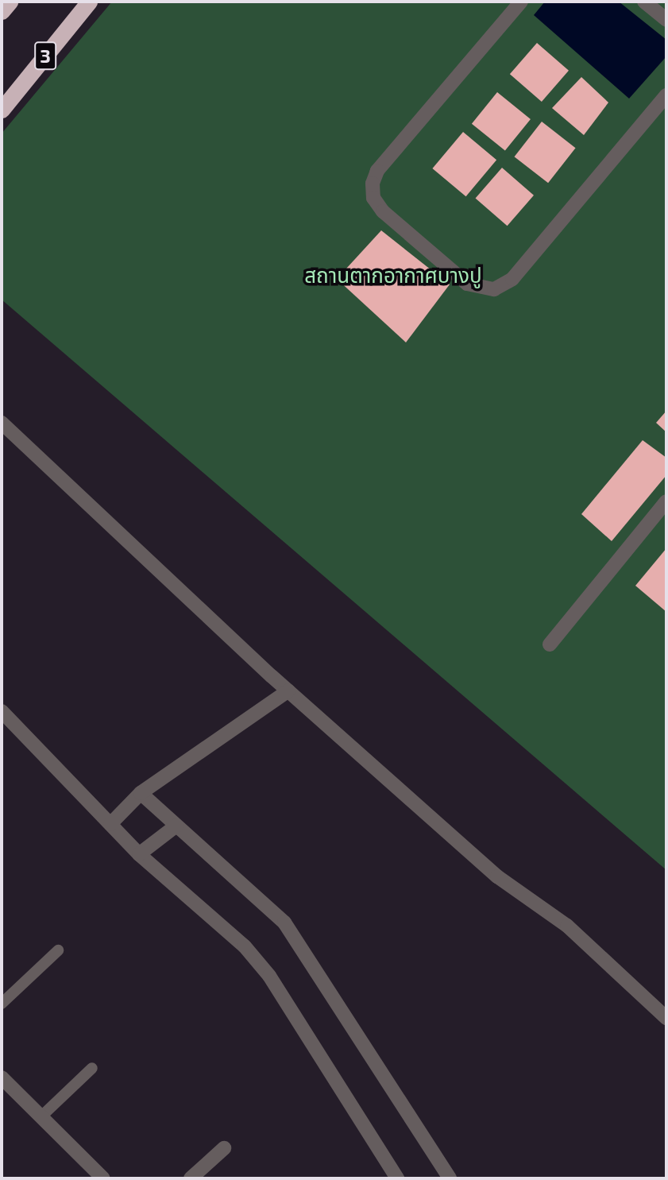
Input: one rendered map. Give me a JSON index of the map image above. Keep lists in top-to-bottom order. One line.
{"streets":{"highway":["3"]},"parks":["สถานตากอากาศบางปู"]}
